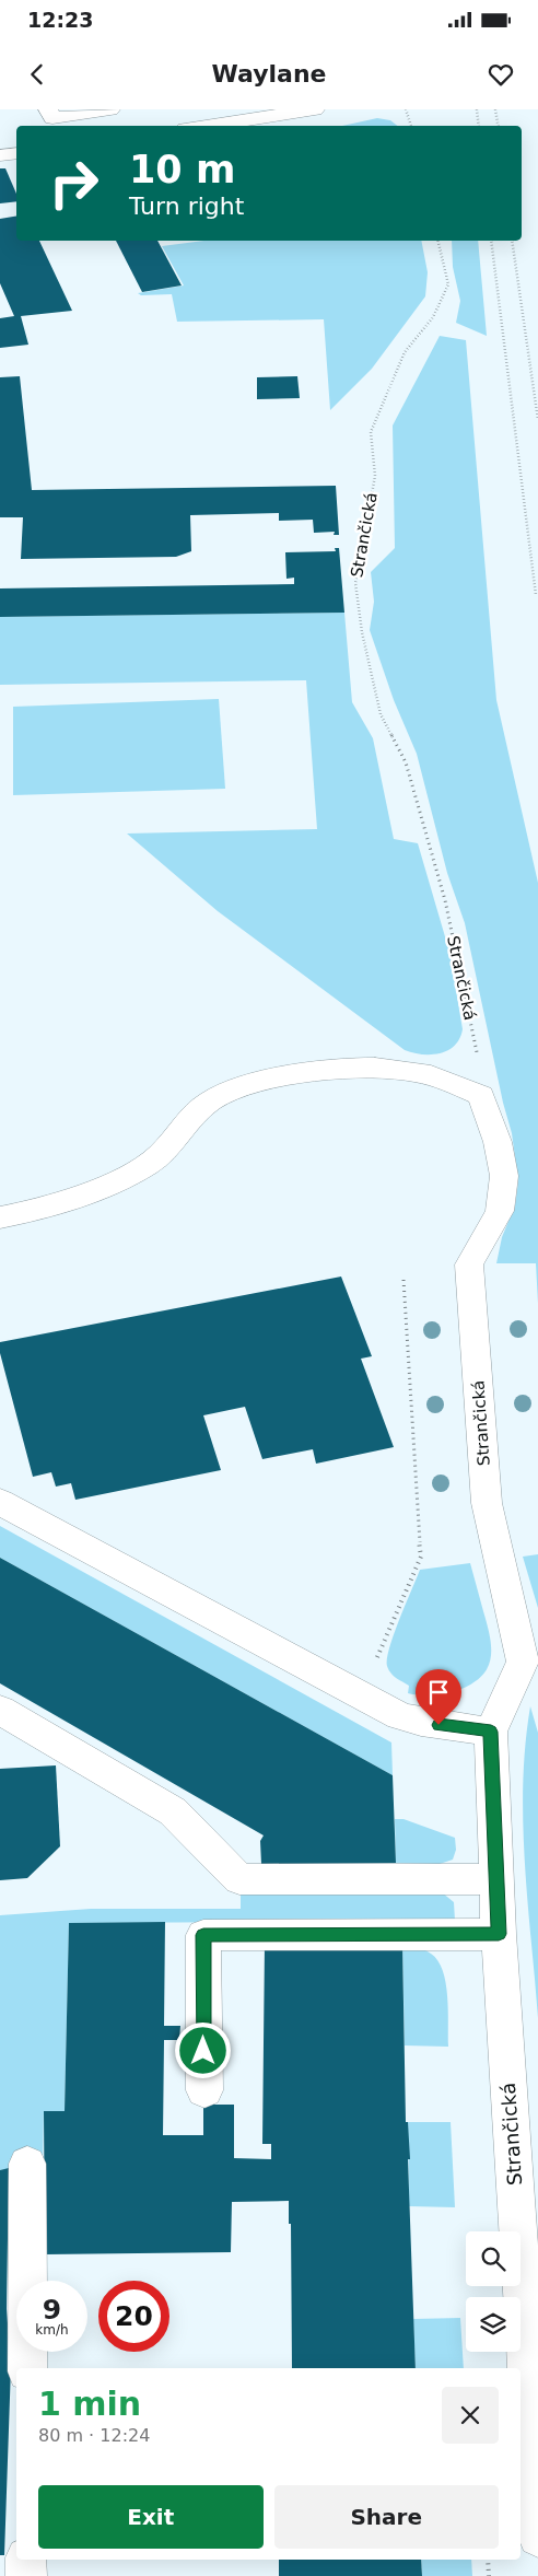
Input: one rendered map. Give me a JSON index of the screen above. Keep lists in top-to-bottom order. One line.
{"streets":{"street":["Strančická"]},"page":{"status":"12:23","header":"Waylane","turn":["10 m","Turn right"],"speed":"9 km/h","limit":"20","heading":["1 min","80 m · 12:24"],"buttons":["Exit","Share"]}}
